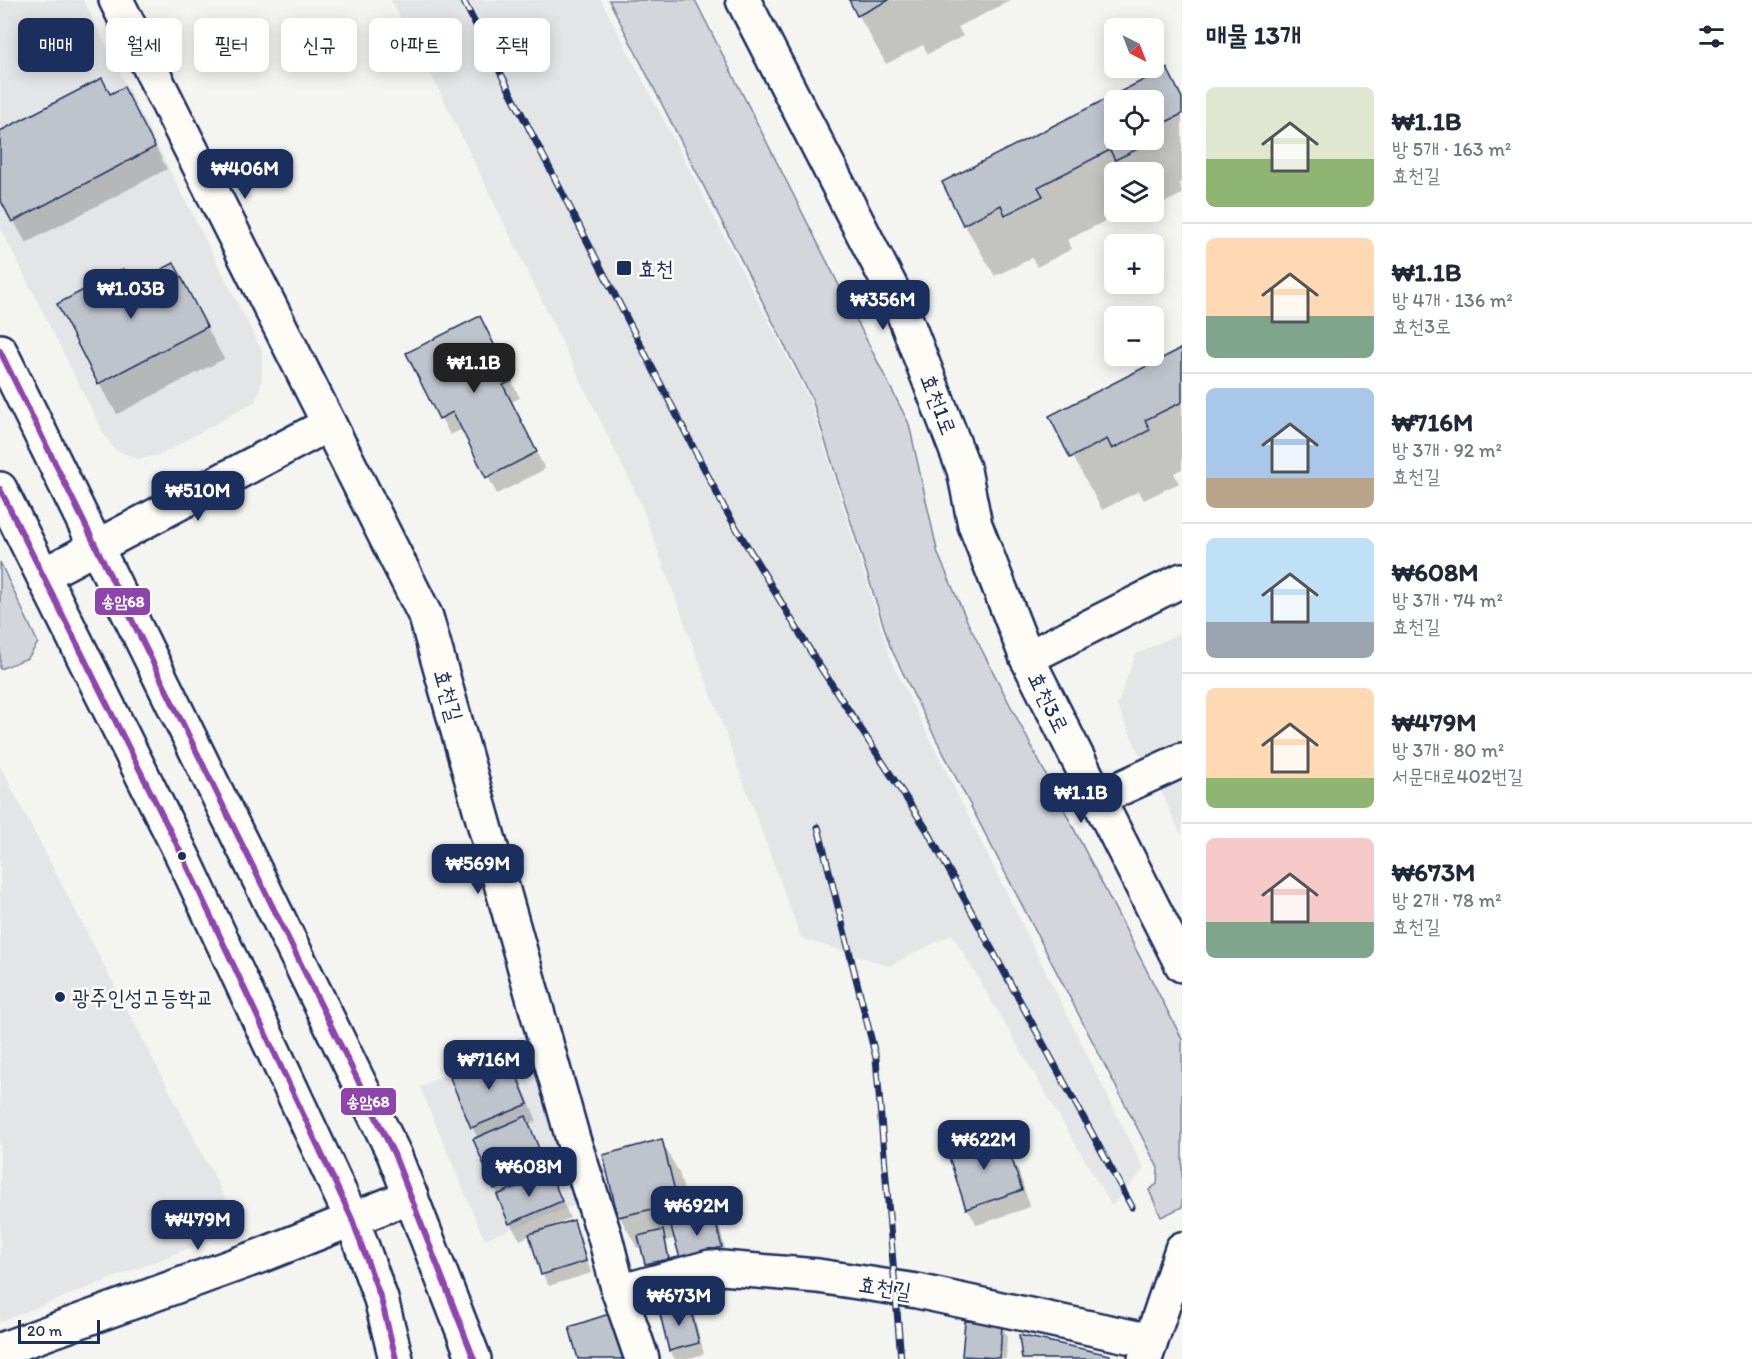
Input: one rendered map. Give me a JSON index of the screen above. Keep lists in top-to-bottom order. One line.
{"streets":{"street":["효천1로","효천길","효천3로"]},"crossings":[["효천1로","효천3로"]],"places":{"transit":["효천"],"other":["광주인성고등학교"]},"lines":["transit line 송암68"],"scale_bar":"20 m","north":"bottom right","page":{"heading":"매물 13개","map_buttons":["+","−"],"chip":["매매","월세","필터","신규","아파트","주택"],"list":[{"name":"₩1.1B","note":"방 5개 · 163 m² · 효천길"},{"name":"₩1.1B","note":"방 4개 · 136 m² · 효천3로"},{"name":"₩716M","note":"방 3개 · 92 m² · 효천길"},{"name":"₩608M","note":"방 3개 · 74 m² · 효천길"},{"name":"₩479M","note":"방 3개 · 80 m² · 서문대로402번길"},{"name":"₩673M","note":"방 2개 · 78 m² · 효천길"}],"price":["₩406M","₩1.03B","₩356M","₩1.1B","₩510M","₩1.1B","₩569M","₩716M","₩622M","₩608M","₩692M","₩479M","₩673M"],"scale":"20 m"}}
